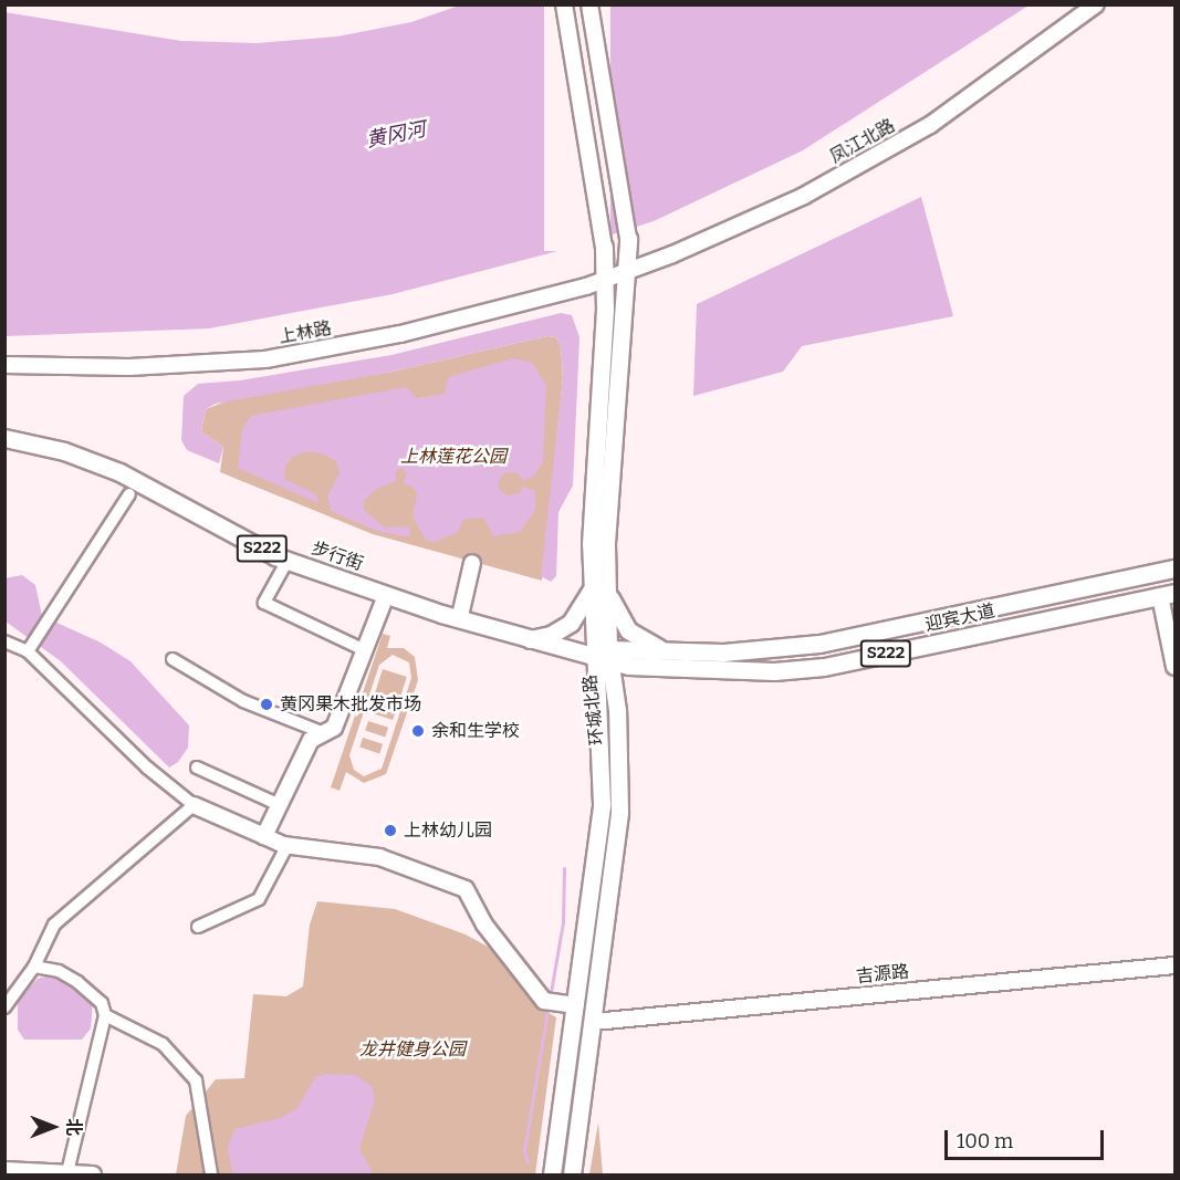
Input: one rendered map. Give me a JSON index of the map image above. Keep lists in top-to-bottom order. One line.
{"streets":{"main road":["凤江北路","上林路","S222","步行街","迎宾大道","环城北路","吉源路"]},"crossings":[["凤江北路","上林路"],["凤江北路","环城北路"],["上林路","环城北路"],["步行街","迎宾大道"],["步行街","环城北路"],["迎宾大道","环城北路"],["环城北路","吉源路"]],"water":["黄冈河"],"parks":["上林莲花公园","龙井健身公园"],"places":["黄冈果木批发市场","余和生学校","上林幼儿园"],"scale_bar":"100 m","north":"right"}
